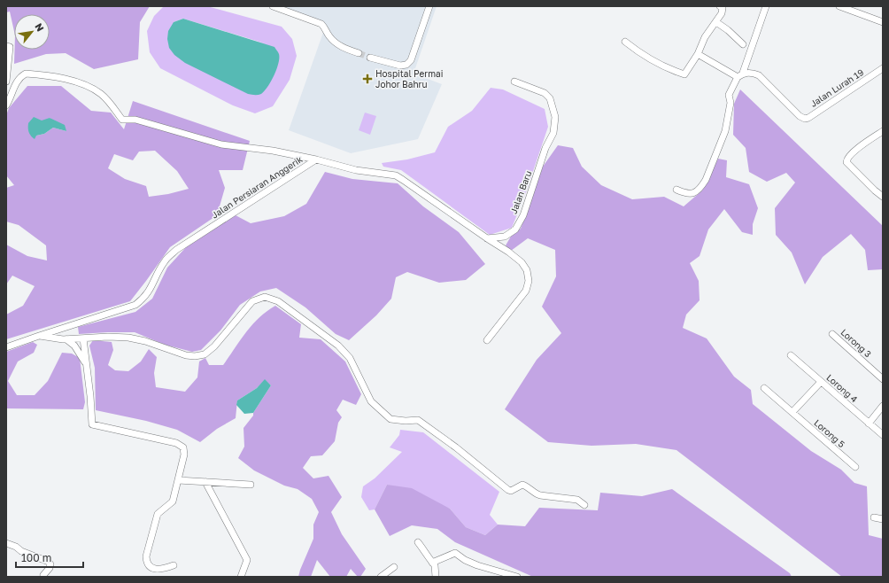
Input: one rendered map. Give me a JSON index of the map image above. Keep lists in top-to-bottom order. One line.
{"streets":{"street":["Jalan Lurah 19","Jalan Persiaran Anggerik","Jalan Baru","Lorong 3","Lorong 4","Lorong 5"]},"crossings":[["Jalan Persiaran Anggerik","Jalan Baru"]],"places":{"health":["Hospital Permai Johor Bahru"]},"scale_bar":"100 m","north":"top right"}
